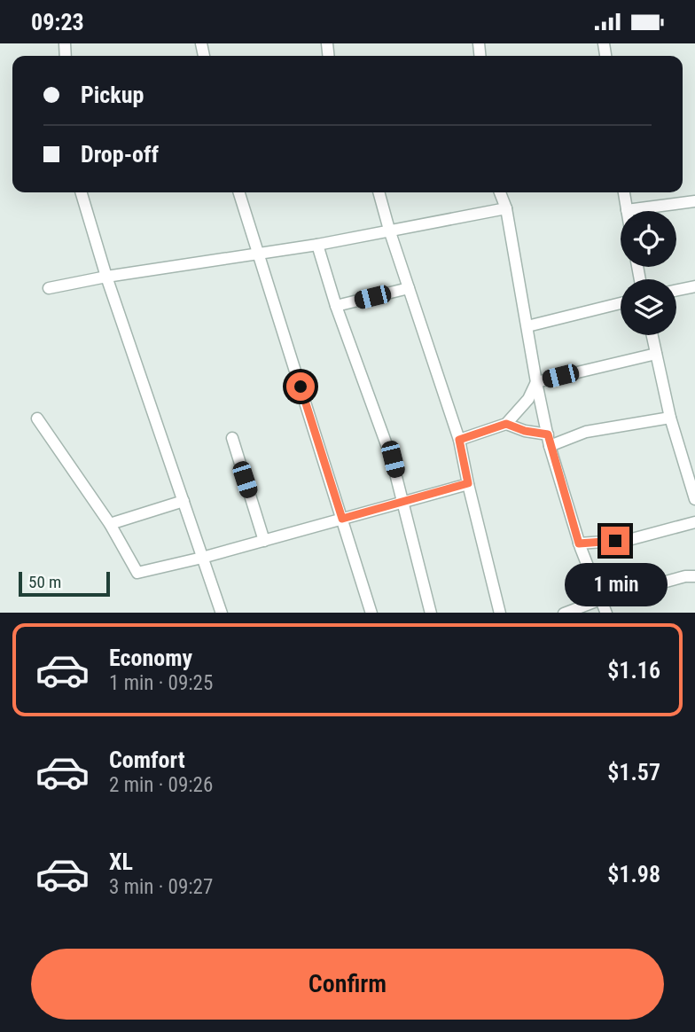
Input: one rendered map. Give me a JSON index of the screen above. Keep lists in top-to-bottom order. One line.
{"scale_bar":"50 m","page":{"status":"09:23","banner":["Pickup","Drop-off"],"bubble":"1 min","scale":"50 m","list":[{"name":"Economy","note":"1 min · 09:25","value":"$1.16"},{"name":"Comfort","note":"2 min · 09:26","value":"$1.57"},{"name":"XL","note":"3 min · 09:27","value":"$1.98"}],"buttons":"Confirm"}}
